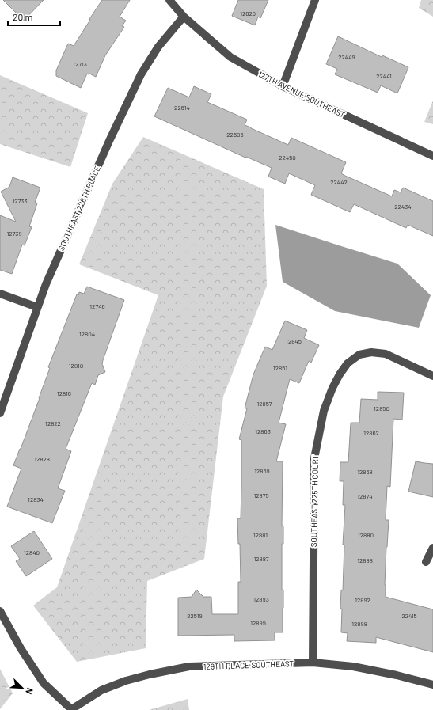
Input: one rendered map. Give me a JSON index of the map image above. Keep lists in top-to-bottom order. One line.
{"streets":{"street":["127TH AVENUE SOUTHEAST","SOUTHEAST 226TH PLACE","SOUTHEAST 225TH COURT","129TH PLACE SOUTHEAST"]},"crossings":[["127TH AVENUE SOUTHEAST","SOUTHEAST 226TH PLACE"],["SOUTHEAST 225TH COURT","129TH PLACE SOUTHEAST"]],"house_numbers":["12625","22449","12713","22441","22614","22606","22450","22442","12733","22434","12739","12746","12804","12845","12810","12851","12816","12857","12850","12822","12863","12862","12828","12869","12868","12875","12874","12834","12881","12880","12840","12887","12888","12893","12892","22519","22415","12899","12898"],"scale_bar":"20 m","north":"bottom right"}
